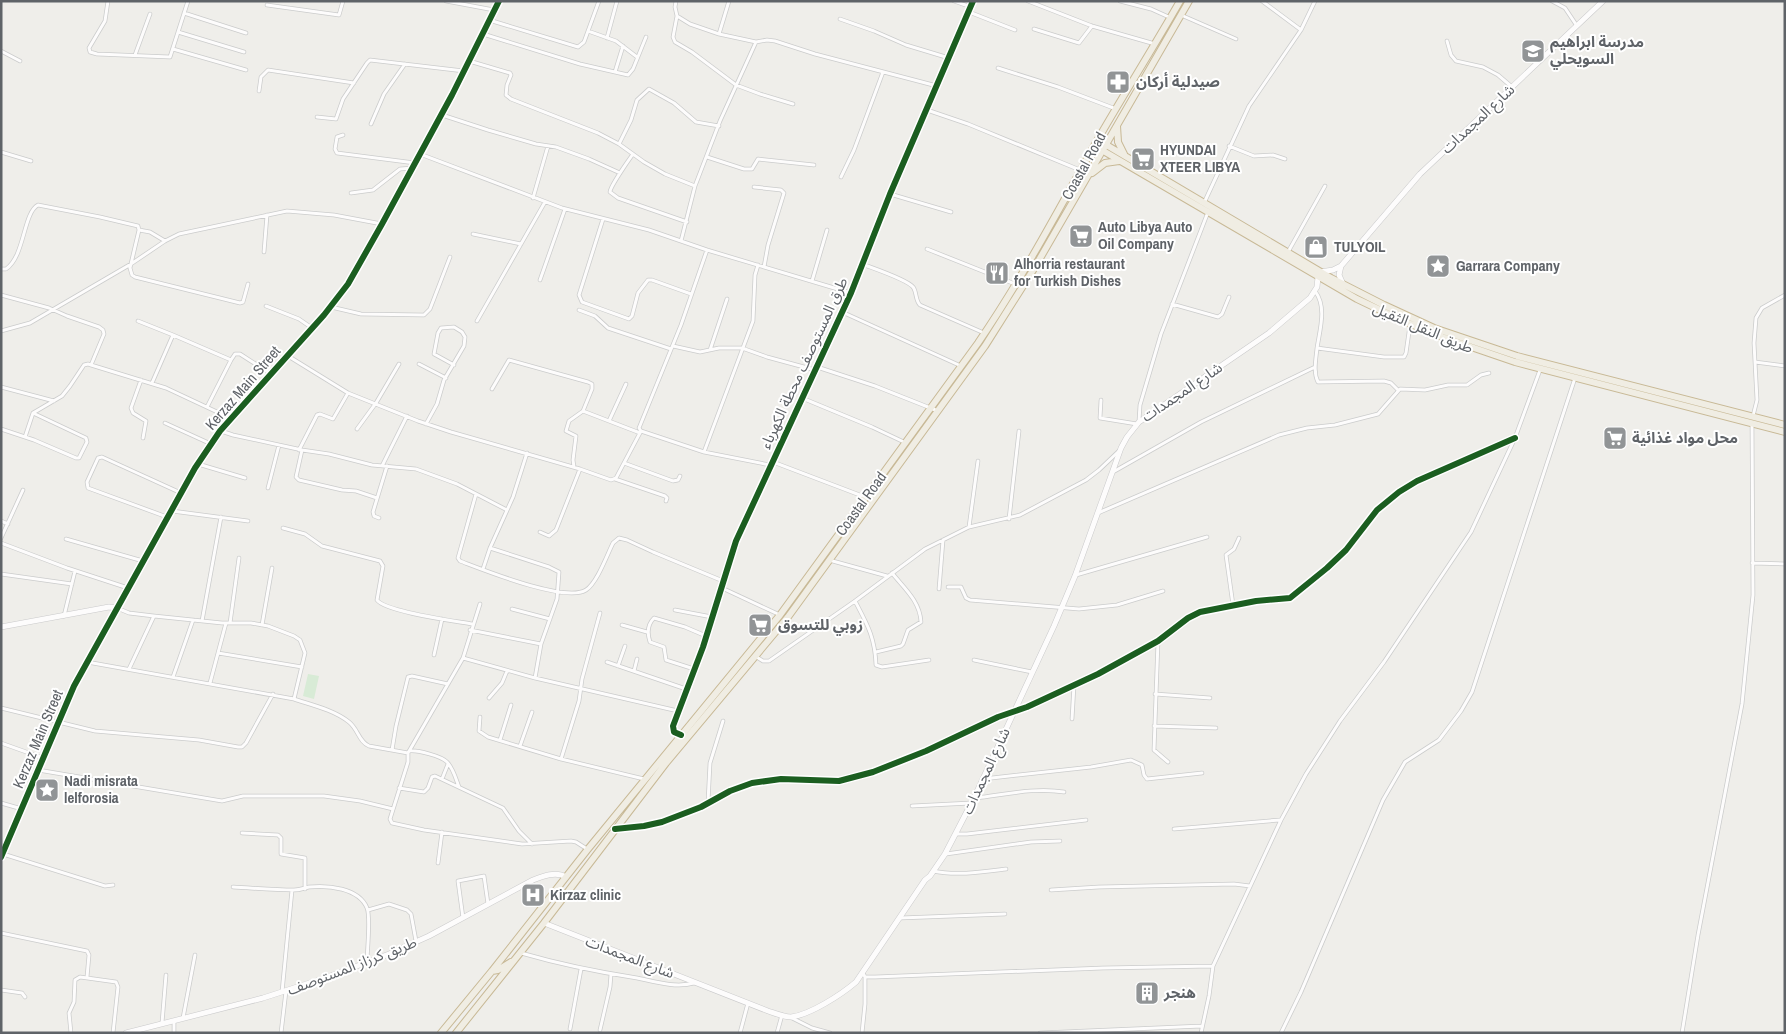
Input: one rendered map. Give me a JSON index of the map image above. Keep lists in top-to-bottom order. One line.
{"streets":{"highway":["Coastal Road","طريق النقل الثقيل"],"main road":["شارع المجمدات","طرق المستوصف محطة الكهرباء","Kerzaz Main Street","طريق كرزاز المستوصف"]},"crossings":[["شارع المجمدات","Coastal Road"],["Coastal Road","طريق النقل الثقيل"],["Coastal Road","طرق المستوصف محطة الكهرباء"],["Coastal Road","طريق كرزاز المستوصف"]],"places":{"school or university":["مدرسة ابراهيم السويحلي"],"pharmacy":["صيدلية أركان"],"supermarket":["HYUNDAI XTEER LIBYA","Auto Libya Auto Oil Company","محل مواد غذائية","زوبي للتسوق"],"shop":["TULYOIL"],"place":["Garrara Company","Nadi misrata lelforosia"],"restaurant":["Alhorria restaurant for Turkish Dishes"],"hospital":["Kirzaz clinic"],"building":["هنجر"]}}
